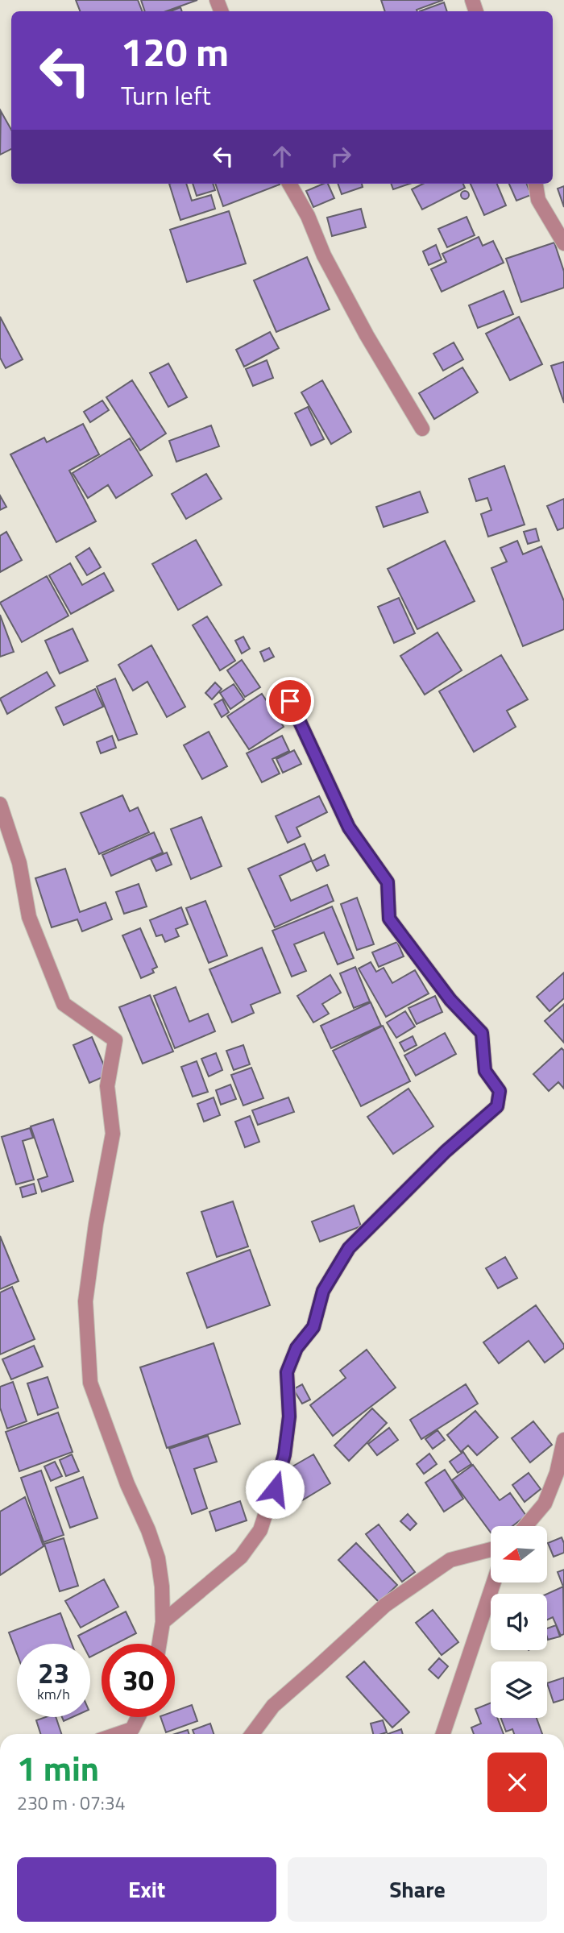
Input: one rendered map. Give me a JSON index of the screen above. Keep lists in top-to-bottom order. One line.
{"north":"left","page":{"turn":["120 m","Turn left"],"speed":"23 km/h","limit":"30","heading":["1 min","230 m · 07:34"],"buttons":["Exit","Share"]}}
